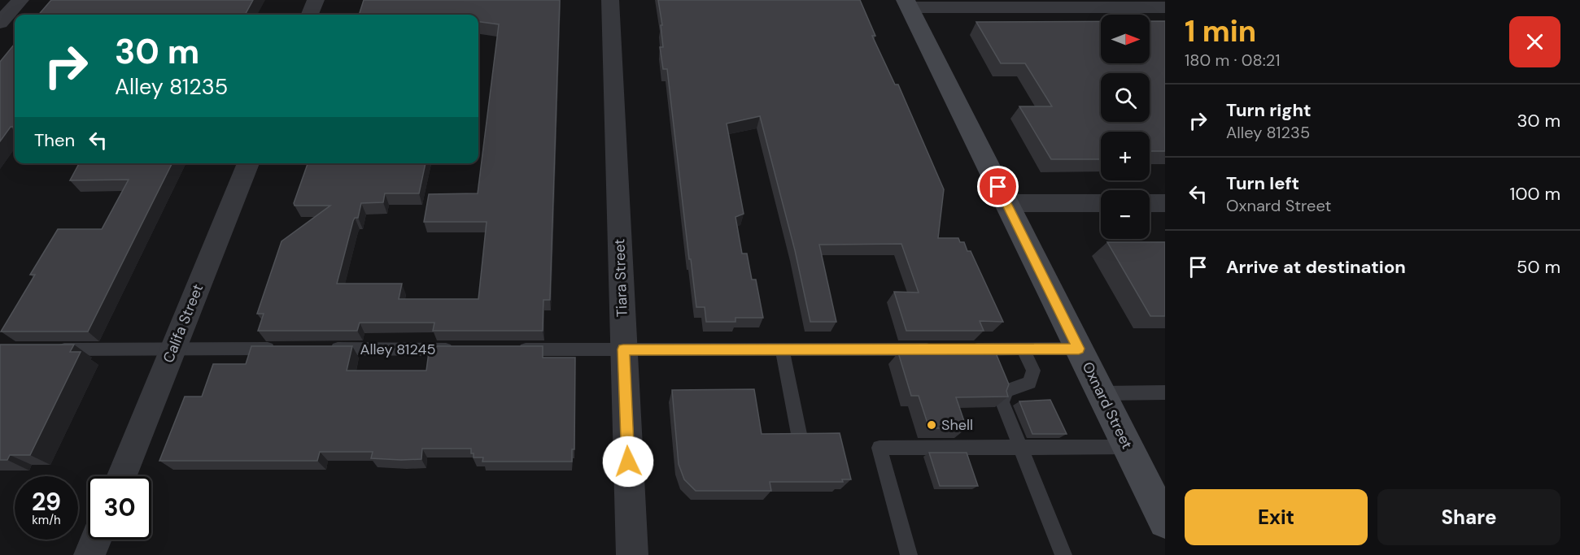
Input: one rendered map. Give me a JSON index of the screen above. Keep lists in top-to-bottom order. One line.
{"streets":{"main road":["Oxnard Street"],"street":["Tiara Street","Califa Street"],"lane":["Alley 81245"]},"places":["Shell"],"north":"right","page":{"heading":["1 min","180 m · 08:21"],"map_buttons":["+","−"],"turn":["30 m","Alley 81235"],"list":[{"name":"Turn right","note":"Alley 81235","value":"30 m"},{"name":"Turn left","note":"Oxnard Street","value":"100 m"},{"name":"Arrive at destination","value":"50 m"}],"then":"Then","speed":"29 km/h","limit":"30","buttons":["Exit","Share"]}}
